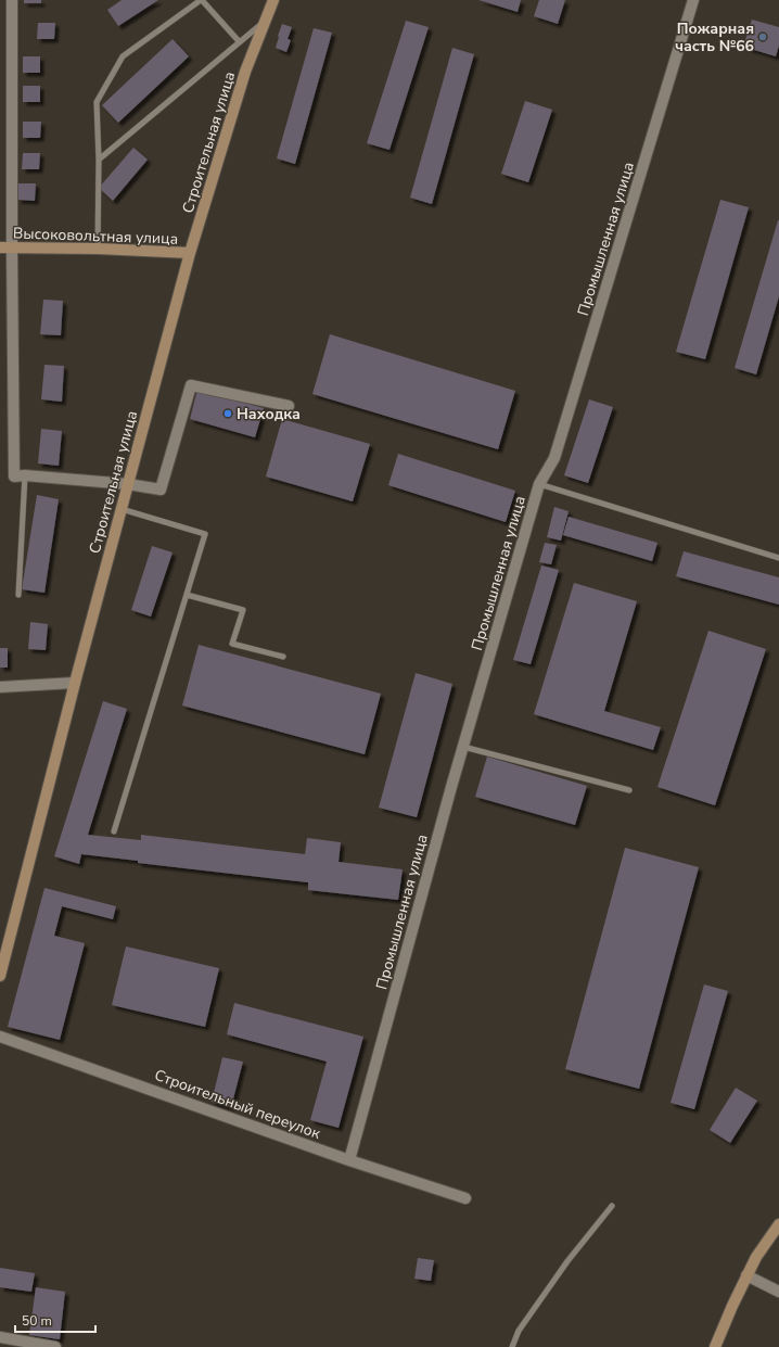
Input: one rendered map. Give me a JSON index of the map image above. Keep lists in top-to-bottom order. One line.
{"streets":{"main road":["Строительная улица","Высоковольтная улица"],"street":["Промышленная улица","Строительный переулок"]},"crossings":[["Строительная улица","Высоковольтная улица"],["Промышленная улица","Строительный переулок"]],"places":["Пожарная часть №66","Находка"],"scale_bar":"50 m"}
